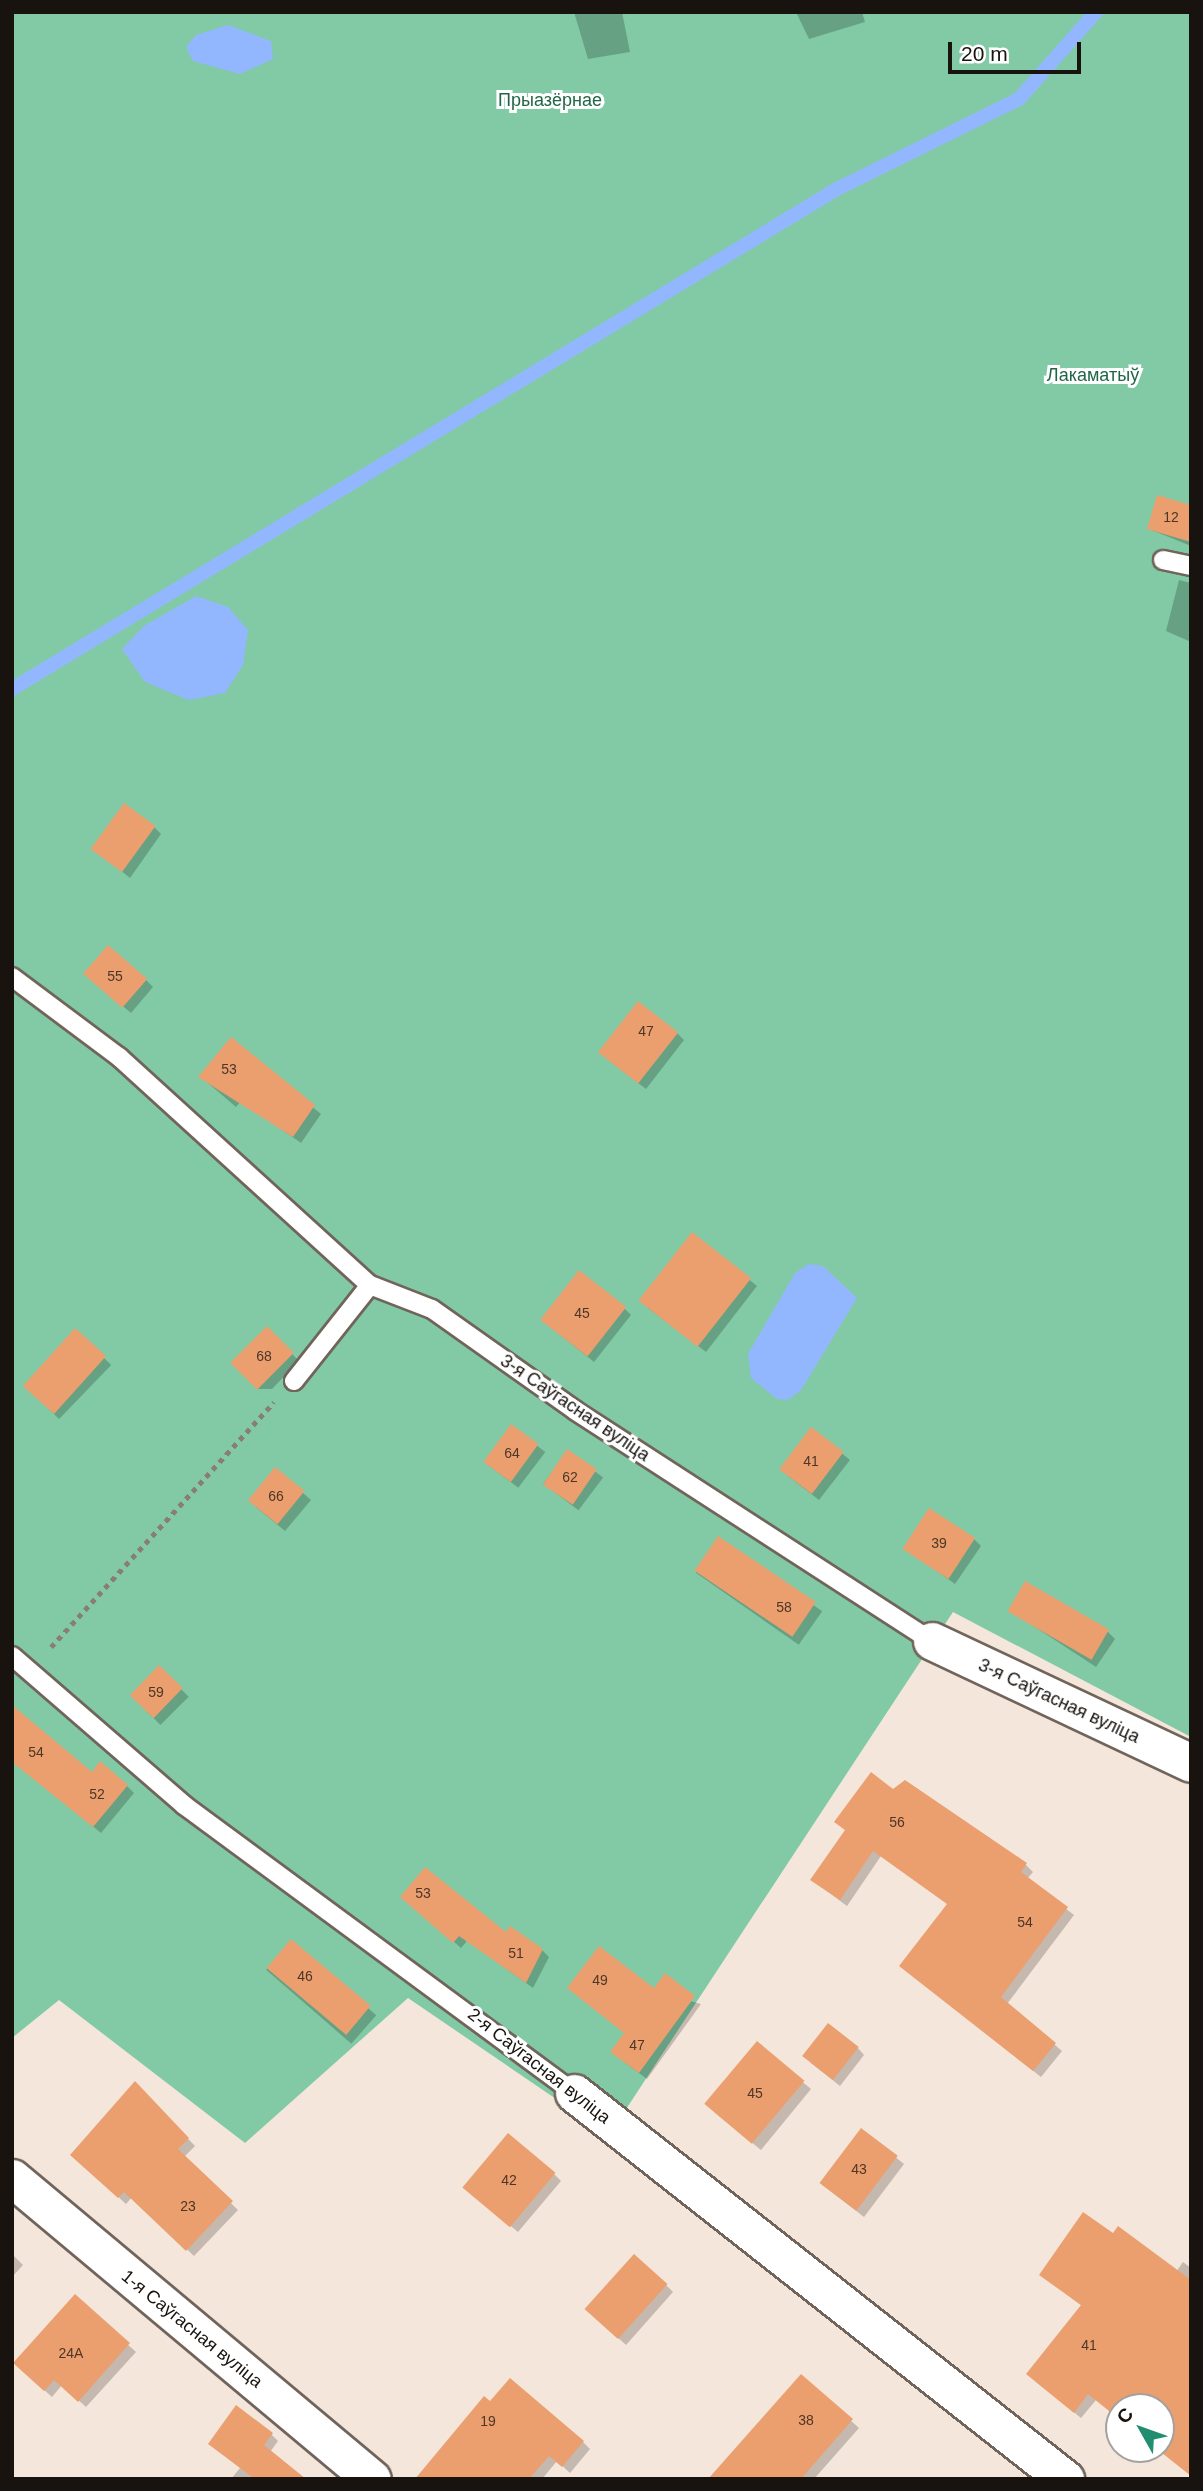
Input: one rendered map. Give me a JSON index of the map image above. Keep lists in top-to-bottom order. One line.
{"streets":{"street":["3-я Саўгасная вуліца","2-я Саўгасная вуліца","1-я Саўгасная вуліца"]},"parks":["Прыазёрнае","Лакаматыў"],"house_numbers":["12","55","47","53","45","68","64","41","62","66","39","58","59","54","52","56","53","54","51","46","49","47","45","43","42","23","41","24А","38","19"],"scale_bar":"20 m","north":"top left"}
